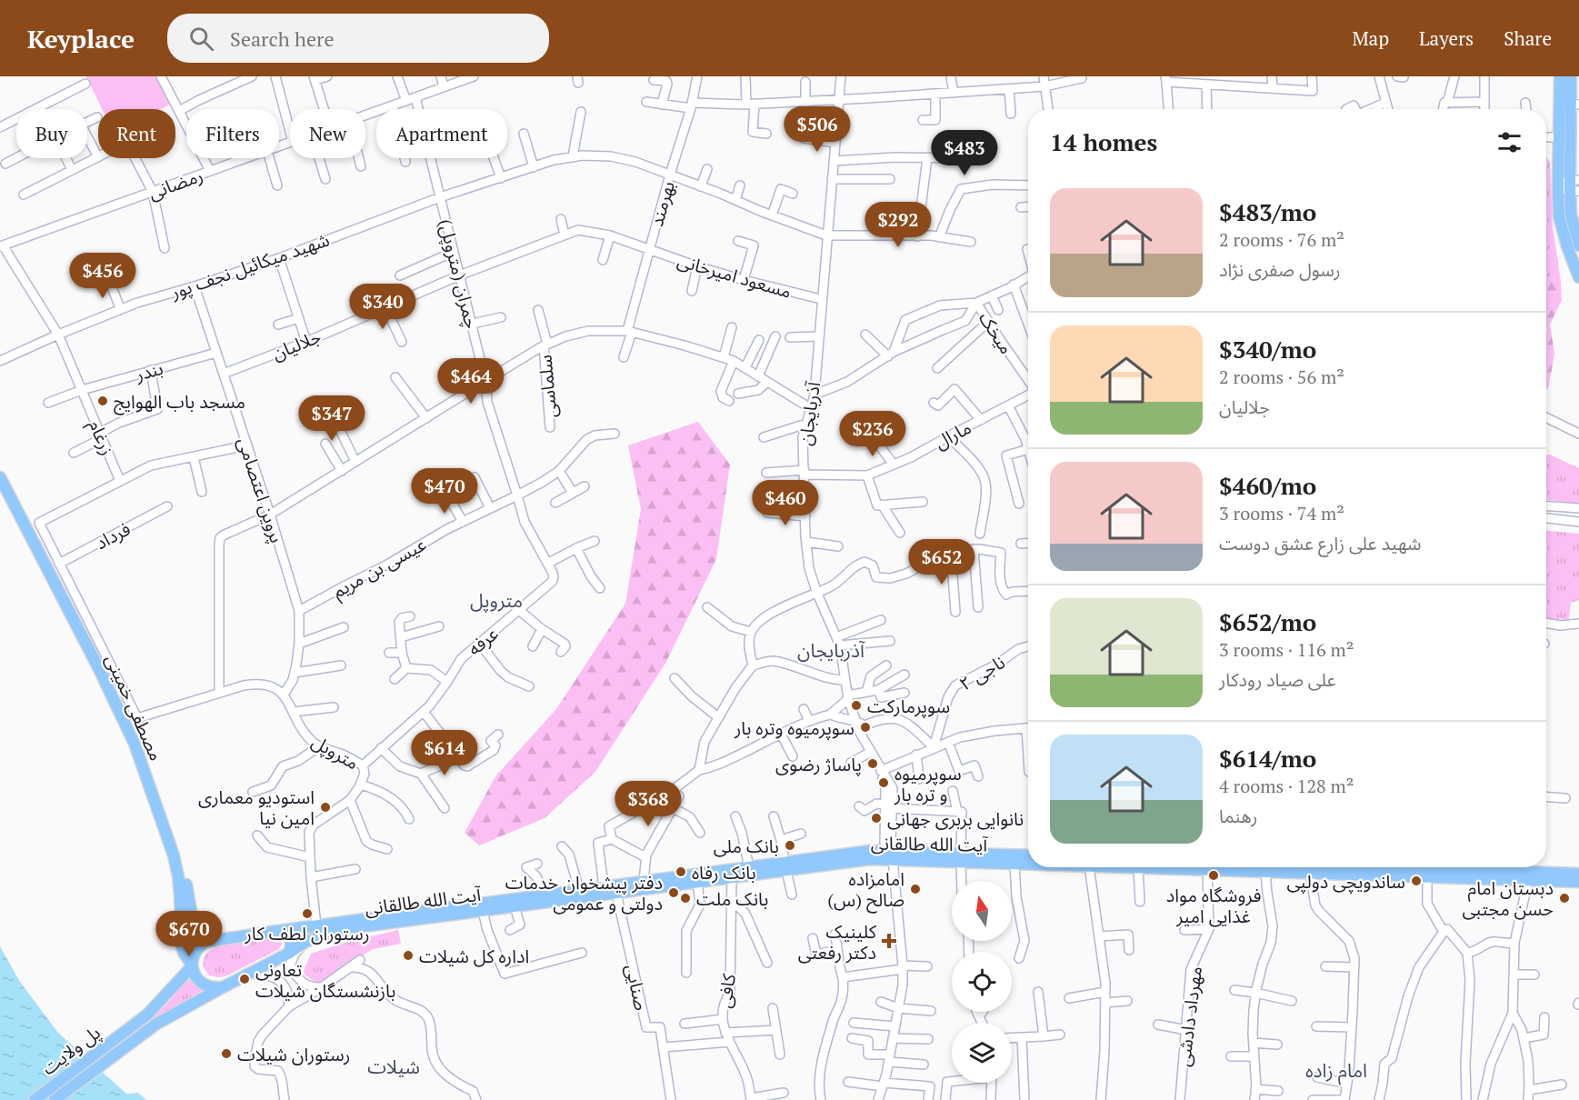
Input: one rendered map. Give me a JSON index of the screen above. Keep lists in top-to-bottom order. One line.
{"streets":{"main road":["مصطفی خمینی","آیت الله طالقانی","پل ولایت"],"street":["رمضانی","بهرمند","شهید میکائیل نجف پور","چمران (متروپل)","مسعود امیرخانی","میخک","جلالیان","بندر","سلماسی","آذربایجان","مارال","زرغام","پروین اعتصامی","فرداد","عیسی بن مریم","عرفه","ناجی ۲","متروپل","صنایی","کافی","مهرداد دادشی"]},"crossings":[["رمضانی","چمران (متروپل)"],["رمضانی","زرغام"],["بهرمند","شهید میکائیل نجف پور"],["بهرمند","مسعود امیرخانی"],["شهید میکائیل نجف پور","چمران (متروپل)"],["شهید میکائیل نجف پور","آذربایجان"],["شهید میکائیل نجف پور","زرغام"],["شهید میکائیل نجف پور","پروین اعتصامی"],["چمران (متروپل)","جلالیان"],["چمران (متروپل)","عیسی بن مریم"],["مسعود امیرخانی","آذربایجان"],["جلالیان","پروین اعتصامی"],["بندر","زرغام"],["بندر","پروین اعتصامی"],["آذربایجان","مارال"],["آذربایجان","آیت الله طالقانی"],["پروین اعتصامی","عیسی بن مریم"],["پروین اعتصامی","متروپل"],["عرفه","متروپل"],["مصطفی خمینی","آیت الله طالقانی"],["مصطفی خمینی","پل ولایت"],["متروپل","آیت الله طالقانی"],["آیت الله طالقانی","صنایی"],["آیت الله طالقانی","کافی"],["آیت الله طالقانی","پل ولایت"]],"districts":["متروپل","آذربایجان","شیلات","امام زاده"],"places":{"other":["مسجد باب الهوایج","سوپرمارکت","سوپرمیوه وتره بار","پاساژ رضوی","سوپرمیوه و تره بار","استودیو معماری امین نیا","نانوایی بربری جهانی","بانک ملی","بانک رفاه","فروشگاه مواد غذایی امیر","ساندویچی دولپی","امامزاده صالح (س)","دفتر پیشخوان خدمات دولتی و عمومی","بانک ملت","دبستان امام حسن مجتبی","رستوران لطف کار","اداره کل شیلات","تعاونی بازنشستگان شیلات","رستوران شیلات"],"health":["کلینیک دکتر رفعتی"]},"north":"top","page":{"header":"Keyplace","search":"Search here","nav":["Map","Layers","Share"],"price":["$506","$483","$292","$456","$340","$464","$347","$236","$470","$460","$652","$614","$368","$670"],"chip":["Buy","Rent","Filters","New","Apartment"],"heading":"14 homes","list":[{"name":"$483/mo","note":"2 rooms · 76 m² · رسول صفری نژاد"},{"name":"$340/mo","note":"2 rooms · 56 m² · جلالیان"},{"name":"$460/mo","note":"3 rooms · 74 m² · شهید علی زارع عشق دوست"},{"name":"$652/mo","note":"3 rooms · 116 m² · علی صیاد رودکار"},{"name":"$614/mo","note":"4 rooms · 128 m² · رهنما"}]}}
